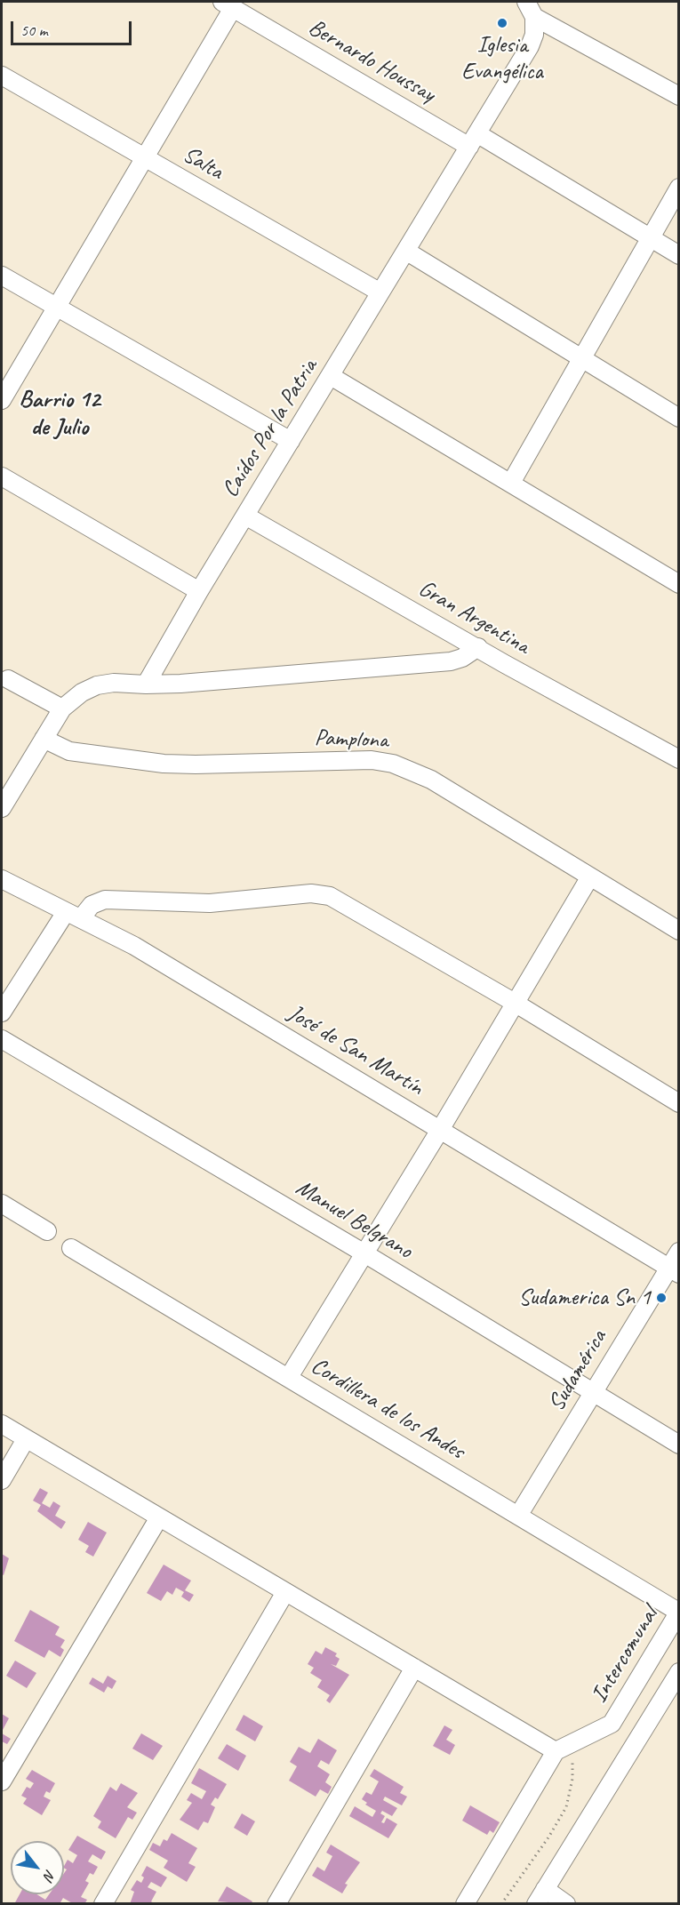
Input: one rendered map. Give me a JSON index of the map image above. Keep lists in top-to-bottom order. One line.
{"streets":{"street":["Bernardo Houssay","Salta","Caídos Por la Patria","Gran Argentina","Pamplona","José de San Martín","Manuel Belgrano","Sudamérica","Cordillera de los Andes","Intercomunal"]},"crossings":[["Bernardo Houssay","Caídos Por la Patria"],["Salta","Caídos Por la Patria"],["Caídos Por la Patria","Gran Argentina"],["José de San Martín","Sudamérica"],["Manuel Belgrano","Sudamérica"],["Sudamérica","Cordillera de los Andes"],["Cordillera de los Andes","Intercomunal"]],"districts":["Barrio 12 de Julio"],"places":["Iglesia Evangélica","Sudamerica Sn 1"],"scale_bar":"50 m","north":"bottom right"}
